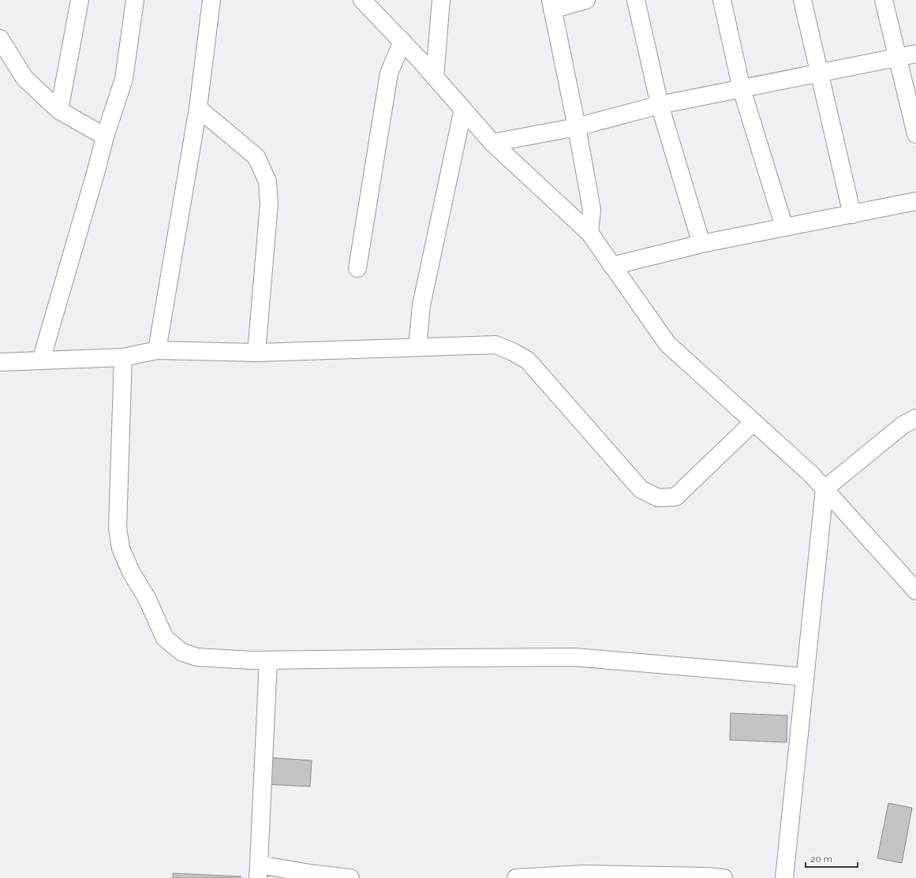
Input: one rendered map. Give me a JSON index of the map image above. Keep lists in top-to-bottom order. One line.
{"scale_bar":"20 m"}
